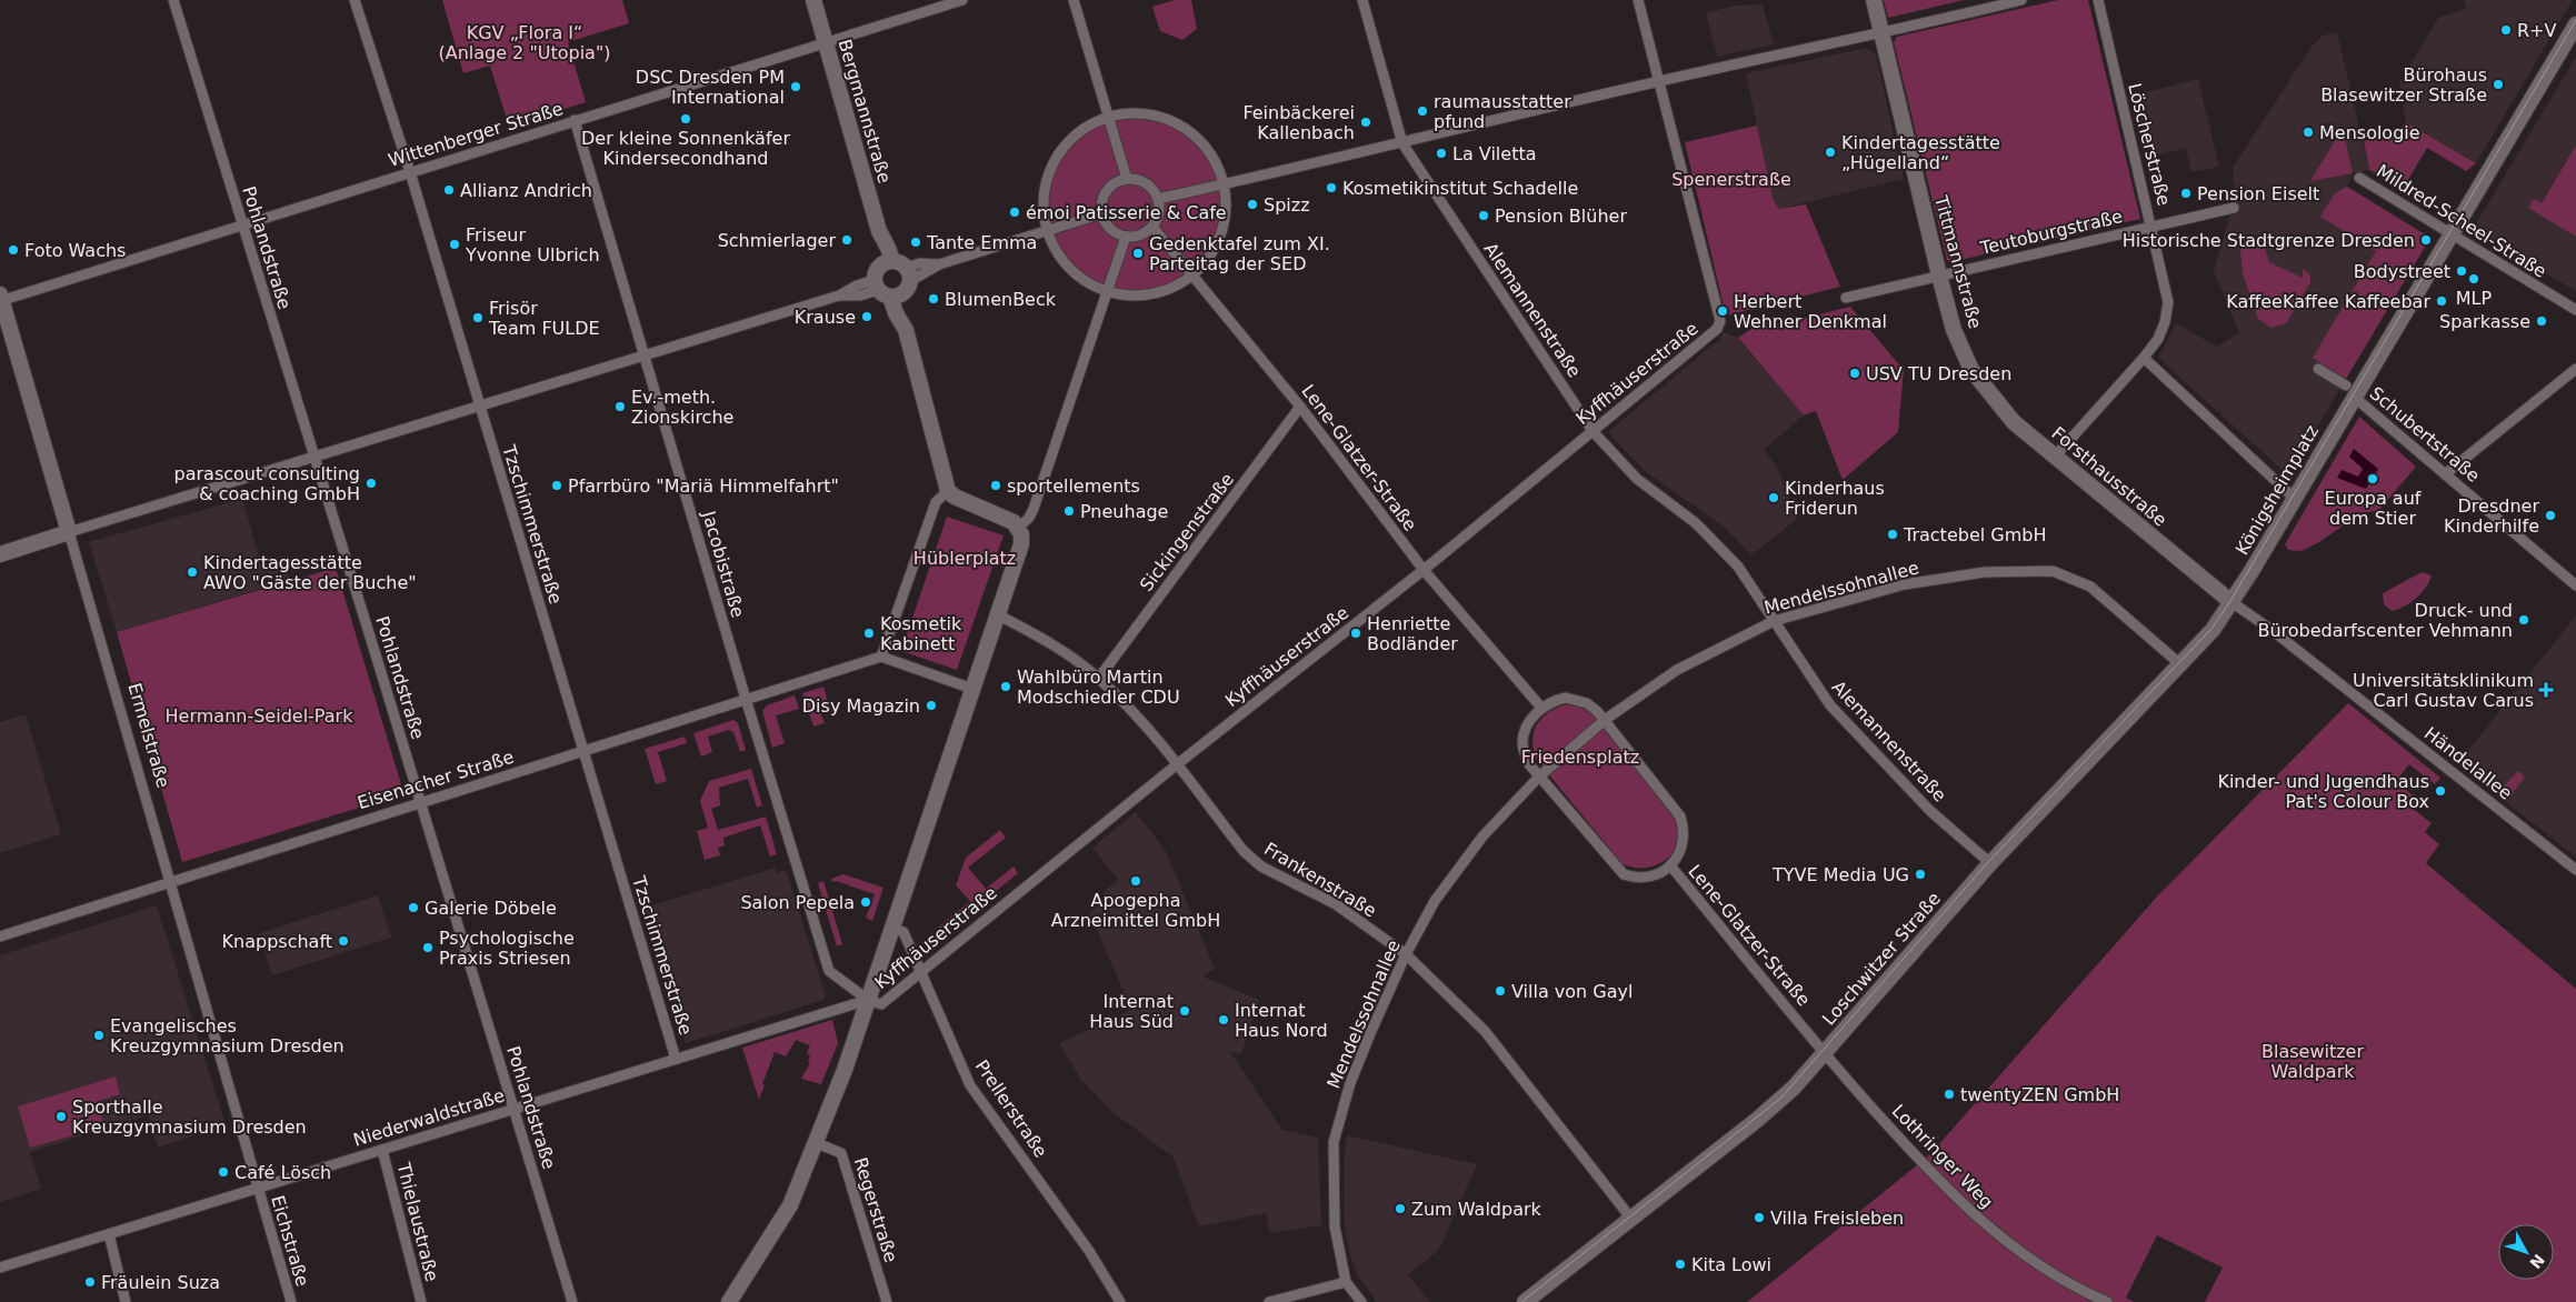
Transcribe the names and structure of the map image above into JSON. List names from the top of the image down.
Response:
{
  "streets": {
    "street": [
      "Bergmannstraße",
      "Wittenberger Straße",
      "Löscherstraße",
      "Mildred-Scheel-Straße",
      "Teutoburgstraße",
      "Pohlandstraße",
      "Tittmannstraße",
      "Alemannenstraße",
      "Kyffhäuserstraße",
      "Schubertstraße",
      "Lene-Glatzer-Straße",
      "Forsthausstraße",
      "Königsheimplatz",
      "Tzschimmerstraße",
      "Sickingenstraße",
      "Jacobistraße",
      "Mendelssohnallee",
      "Ermelstraße",
      "Händelallee",
      "Eisenacher Straße",
      "Frankenstraße",
      "Loschwitzer Straße",
      "Prellerstraße",
      "Niederwaldstraße",
      "Lothringer Weg",
      "Regerstraße",
      "Thielaustraße",
      "Eichstraße"
    ]
  },
  "crossings": [
    ["Bergmannstraße", "Wittenberger Straße"],
    ["Wittenberger Straße", "Pohlandstraße"],
    ["Wittenberger Straße", "Tzschimmerstraße"],
    ["Wittenberger Straße", "Jacobistraße"],
    ["Wittenberger Straße", "Ermelstraße"],
    ["Löscherstraße", "Teutoburgstraße"],
    ["Löscherstraße", "Forsthausstraße"],
    ["Mildred-Scheel-Straße", "Königsheimplatz"],
    ["Teutoburgstraße", "Tittmannstraße"],
    ["Pohlandstraße", "Eisenacher Straße"],
    ["Pohlandstraße", "Niederwaldstraße"],
    ["Tittmannstraße", "Forsthausstraße"],
    ["Alemannenstraße", "Kyffhäuserstraße"],
    ["Alemannenstraße", "Mendelssohnallee"],
    ["Alemannenstraße", "Loschwitzer Straße"],
    ["Kyffhäuserstraße", "Lene-Glatzer-Straße"],
    ["Kyffhäuserstraße", "Jacobistraße"],
    ["Kyffhäuserstraße", "Frankenstraße"],
    ["Kyffhäuserstraße", "Prellerstraße"],
    ["Kyffhäuserstraße", "Niederwaldstraße"],
    ["Schubertstraße", "Königsheimplatz"],
    ["Lene-Glatzer-Straße", "Sickingenstraße"],
    ["Lene-Glatzer-Straße", "Loschwitzer Straße"],
    ["Lene-Glatzer-Straße", "Lothringer Weg"],
    ["Forsthausstraße", "Königsheimplatz"],
    ["Forsthausstraße", "Händelallee"],
    ["Forsthausstraße", "Loschwitzer Straße"],
    ["Königsheimplatz", "Händelallee"],
    ["Königsheimplatz", "Loschwitzer Straße"],
    ["Tzschimmerstraße", "Eisenacher Straße"],
    ["Tzschimmerstraße", "Niederwaldstraße"],
    ["Sickingenstraße", "Frankenstraße"],
    ["Jacobistraße", "Eisenacher Straße"],
    ["Jacobistraße", "Niederwaldstraße"],
    ["Mendelssohnallee", "Frankenstraße"],
    ["Mendelssohnallee", "Loschwitzer Straße"],
    ["Ermelstraße", "Eisenacher Straße"],
    ["Ermelstraße", "Niederwaldstraße"],
    ["Ermelstraße", "Eichstraße"],
    ["Händelallee", "Loschwitzer Straße"],
    ["Frankenstraße", "Loschwitzer Straße"],
    ["Loschwitzer Straße", "Lothringer Weg"],
    ["Niederwaldstraße", "Thielaustraße"],
    ["Niederwaldstraße", "Eichstraße"]
  ],
  "parks": [
    "KGV „Flora I“ (Anlage 2 \"Utopia\")",
    "Spenerstraße",
    "Hüblerplatz",
    "Hermann-Seidel-Park",
    "Friedensplatz",
    "Blasewitzer Waldpark"
  ],
  "places": {
    "other": [
      "R+V",
      "Bürohaus Blasewitzer Straße",
      "DSC Dresden PM International",
      "raumausstatter pfund",
      "Der kleine Sonnenkäfer Kindersecondhand",
      "Feinbäckerei Kallenbach",
      "Mensologie",
      "Kindertagesstätte „Hügelland“",
      "La Viletta",
      "Kosmetikinstitut Schadelle",
      "Allianz Andrich",
      "Pension Eiselt",
      "Spizz",
      "émoi Patisserie & Cafe",
      "Pension Blüher",
      "Schmierlager",
      "Historische Stadtgrenze Dresden",
      "Tante Emma",
      "Friseur Yvonne Ulbrich",
      "Foto Wachs",
      "Gedenktafel zum XI. Parteitag der SED",
      "Bodystreet",
      "MLP",
      "BlumenBeck",
      "KaffeeKaffee Kaffeebar",
      "Herbert Wehner Denkmal",
      "Krause",
      "Frisör Team FULDE",
      "Sparkasse",
      "USV TU Dresden",
      "Ev.-meth. Zionskirche",
      "Europa auf dem Stier",
      "parascout consulting & coaching GmbH",
      "Pfarrbüro \"Mariä Himmelfahrt\"",
      "sportellements",
      "Kinderhaus Friderun",
      "Pneuhage",
      "Dresdner Kinderhilfe",
      "Tractebel GmbH",
      "Kindertagesstätte AWO \"Gäste der Buche\"",
      "Druck- und Bürobedarfscenter Vehmann",
      "Kosmetik Kabinett",
      "Henriette Bodländer",
      "Wahlbüro Martin Modschiedler CDU",
      "Disy Magazin",
      "Kinder- und Jugendhaus Pat's Colour Box",
      "TYVE Media UG",
      "Apogepha Arzneimittel GmbH",
      "Salon Pepela",
      "Galerie Döbele",
      "Knappschaft",
      "Psychologische Praxis Striesen",
      "Villa von Gayl",
      "Internat Haus Süd",
      "Internat Haus Nord",
      "Evangelisches Kreuzgymnasium Dresden",
      "twentyZEN GmbH",
      "Sporthalle Kreuzgymnasium Dresden",
      "Café Lösch",
      "Zum Waldpark",
      "Villa Freisleben",
      "Kita Lowi",
      "Fräulein Suza"
    ],
    "health": ["Universitätsklinikum Carl Gustav Carus"]
  },
  "north": "bottom right"
}
